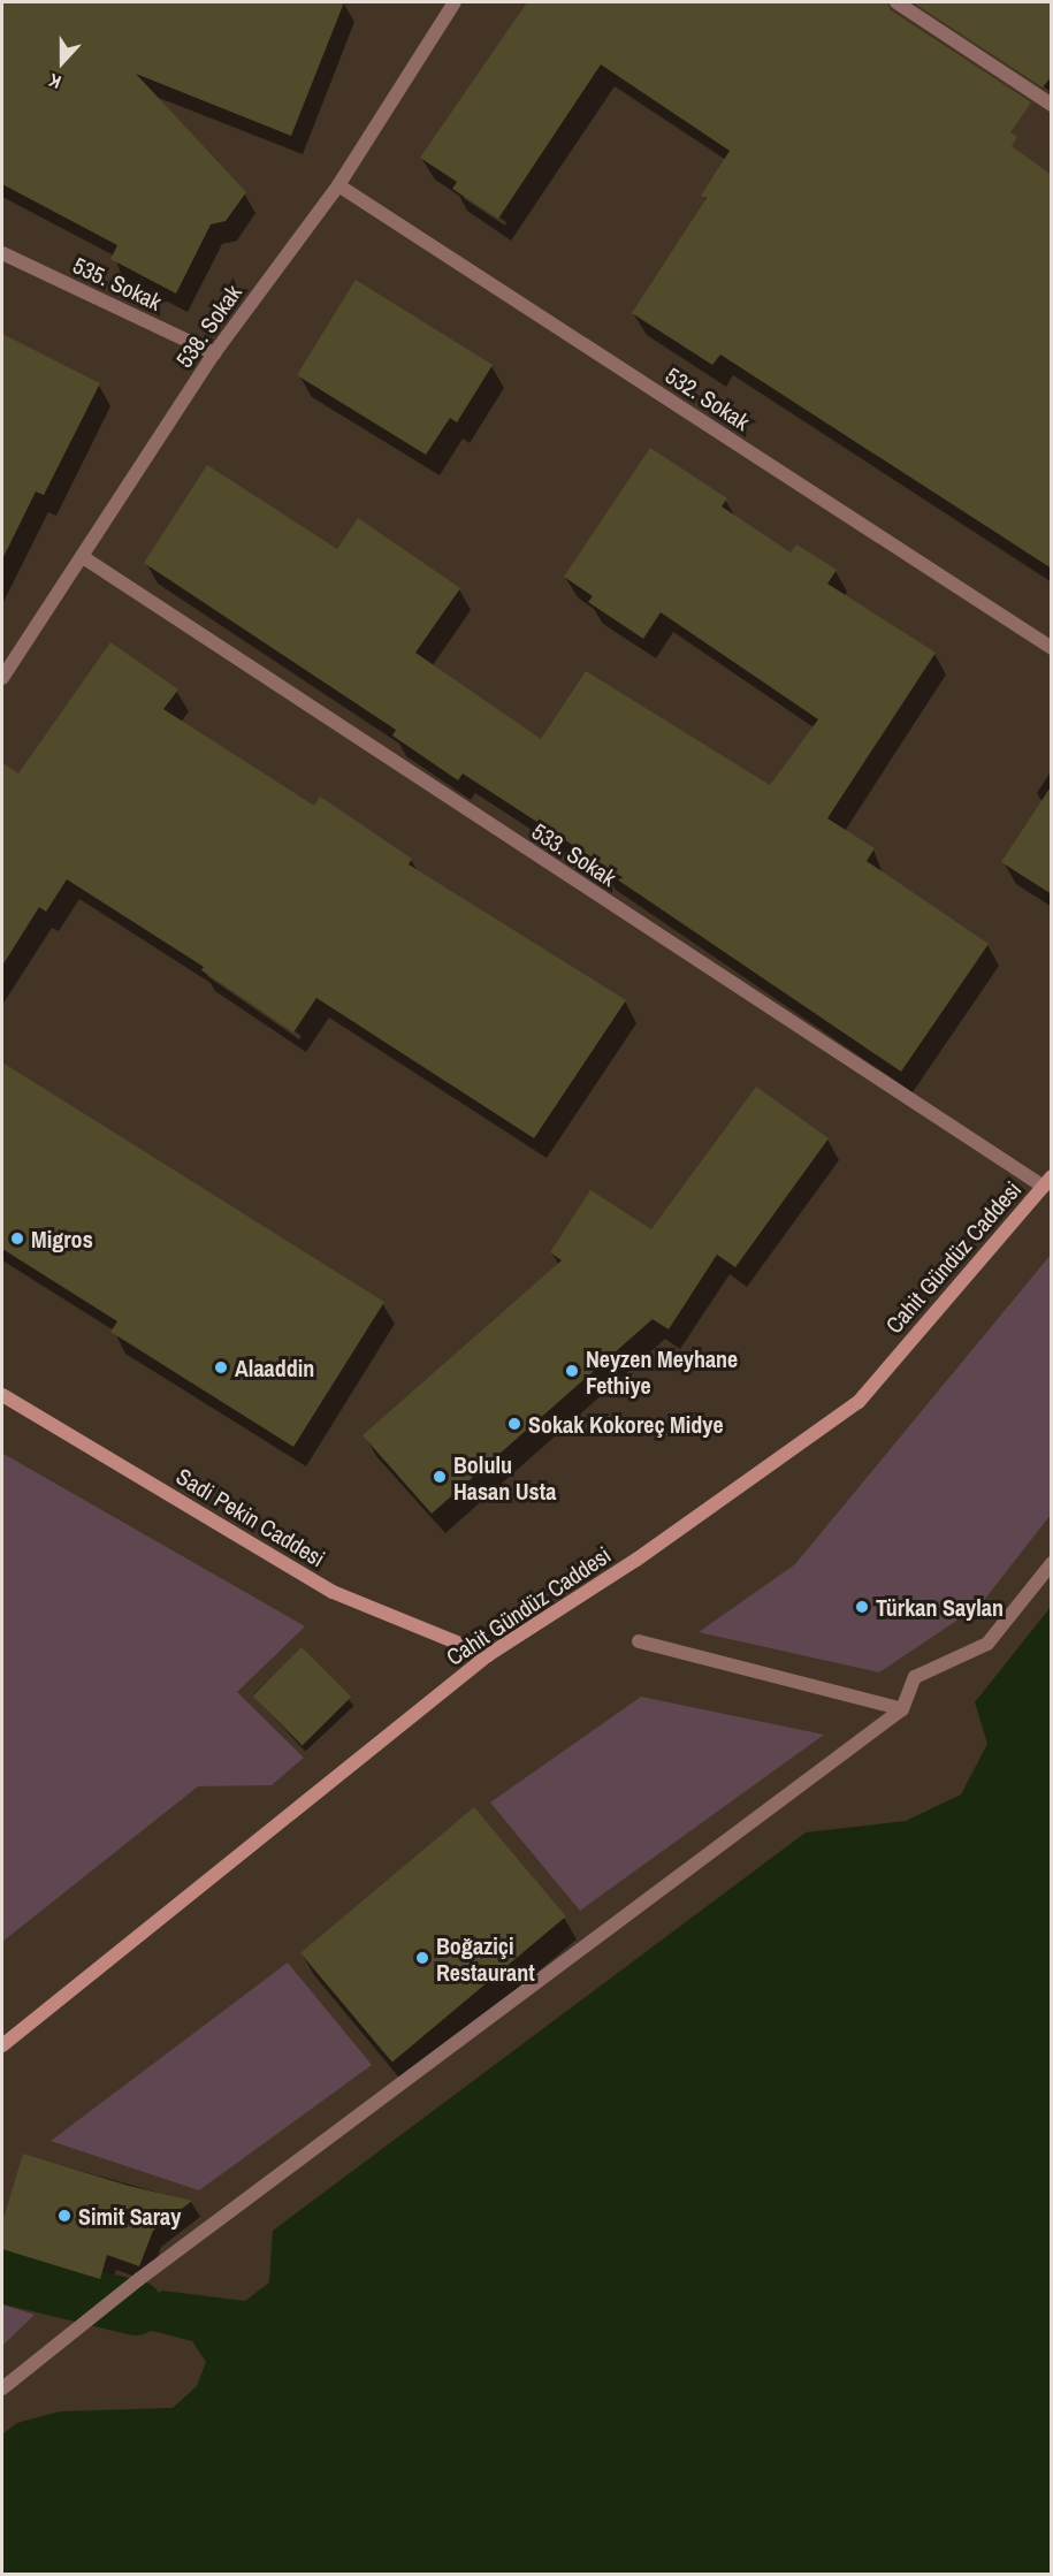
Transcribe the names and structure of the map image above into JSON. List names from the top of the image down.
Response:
{
  "streets": {
    "main road": ["Cahit Gündüz Caddesi", "Sadi Pekin Caddesi"],
    "street": [
      "535. Sokak",
      "538. Sokak",
      "532. Sokak",
      "533. Sokak"
    ]
  },
  "crossings": [
    ["535. Sokak", "538. Sokak"],
    ["538. Sokak", "532. Sokak"],
    ["538. Sokak", "533. Sokak"],
    ["533. Sokak", "Cahit Gündüz Caddesi"],
    ["Cahit Gündüz Caddesi", "Sadi Pekin Caddesi"]
  ],
  "places": [
    "Migros",
    "Alaaddin",
    "Neyzen Meyhane Fethiye",
    "Sokak Kokoreç Midye",
    "Bolulu Hasan Usta",
    "Türkan Saylan",
    "Boğaziçi Restaurant",
    "Simit Saray"
  ],
  "north": "bottom"
}
